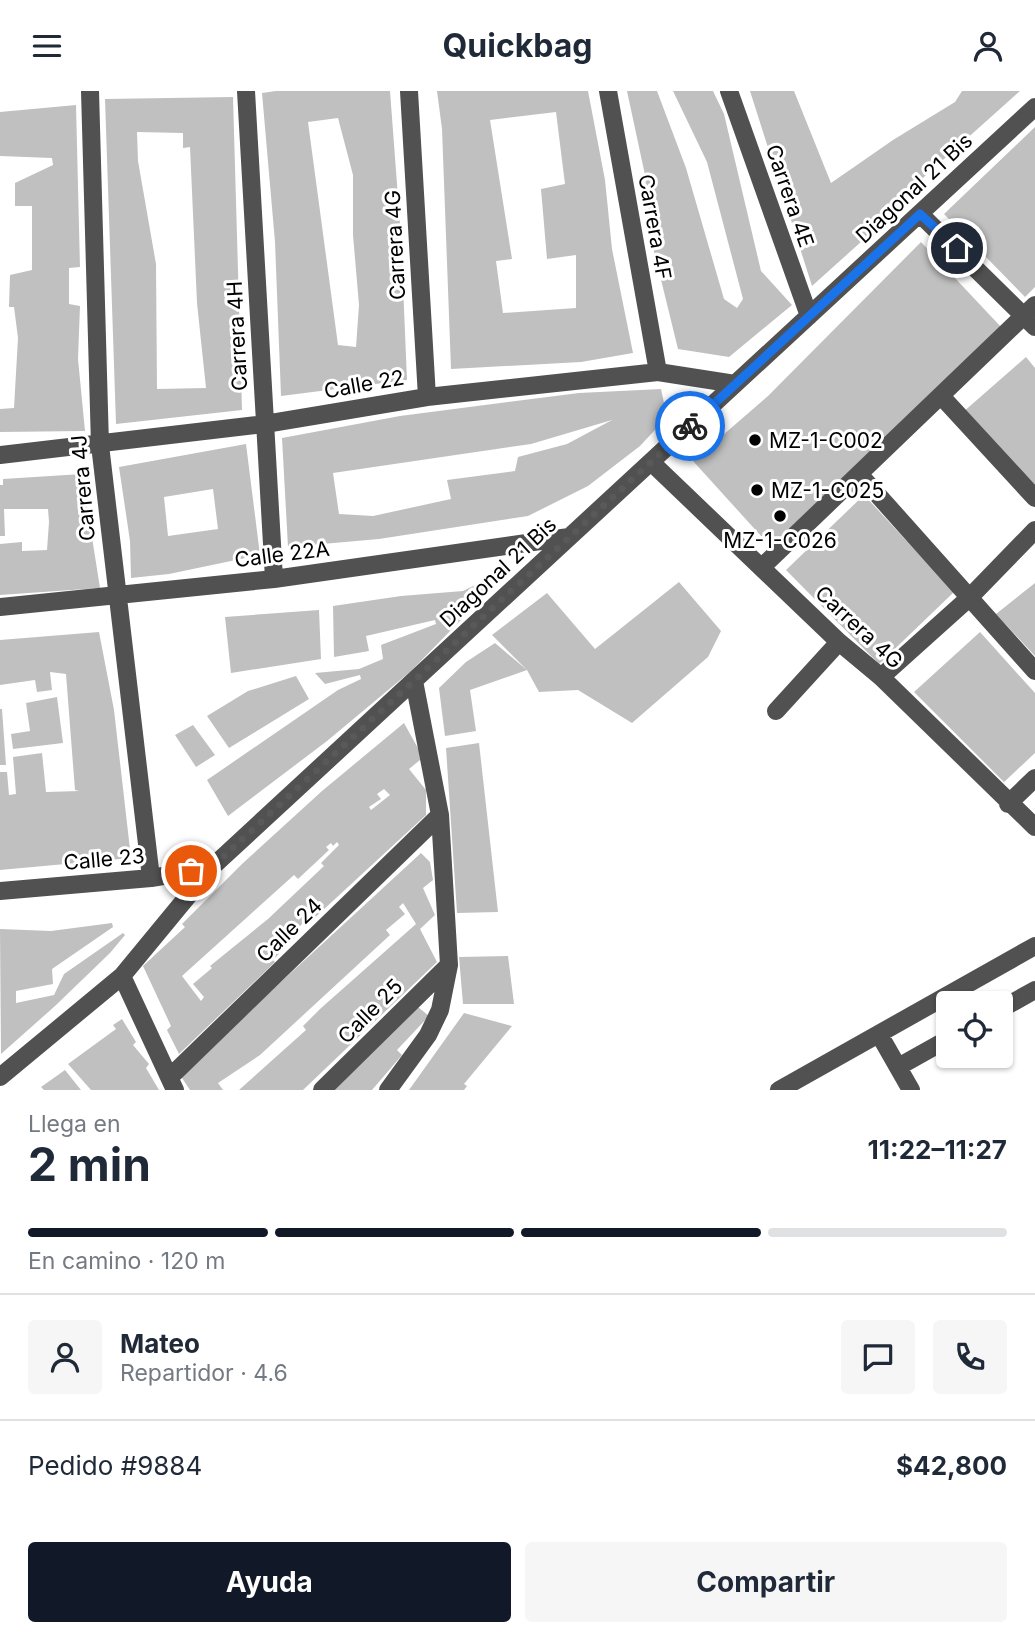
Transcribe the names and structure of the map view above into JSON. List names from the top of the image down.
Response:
{
  "streets": {
    "street": [
      "Diagonal 21 Bis",
      "Carrera 4E",
      "Carrera 4F",
      "Carrera 4G",
      "Carrera 4H",
      "Calle 22",
      "Carrera 4J",
      "Calle 22A",
      "Calle 23",
      "Calle 24",
      "Calle 25"
    ]
  },
  "crossings": [
    ["Diagonal 21 Bis", "Carrera 4E"],
    ["Diagonal 21 Bis", "Carrera 4G"],
    ["Diagonal 21 Bis", "Calle 22"],
    ["Diagonal 21 Bis", "Calle 22A"],
    ["Diagonal 21 Bis", "Calle 23"],
    ["Carrera 4F", "Calle 22"],
    ["Carrera 4G", "Calle 22"],
    ["Carrera 4H", "Calle 22"],
    ["Carrera 4H", "Calle 22A"],
    ["Calle 22", "Carrera 4J"],
    ["Carrera 4J", "Calle 22A"],
    ["Carrera 4J", "Calle 23"]
  ],
  "places": ["MZ-1-C002", "MZ-1-C025", "MZ-1-C026"],
  "page": {
    "header": "Quickbag",
    "heading": ["2 min", "Llega en", "11:22–11:27"],
    "panel": [
      "Mateo",
      "Repartidor · 4.6",
      "Pedido #9884",
      "$42,800"
    ],
    "bar": "En camino · 120 m",
    "buttons": ["Ayuda", "Compartir"]
  }
}
